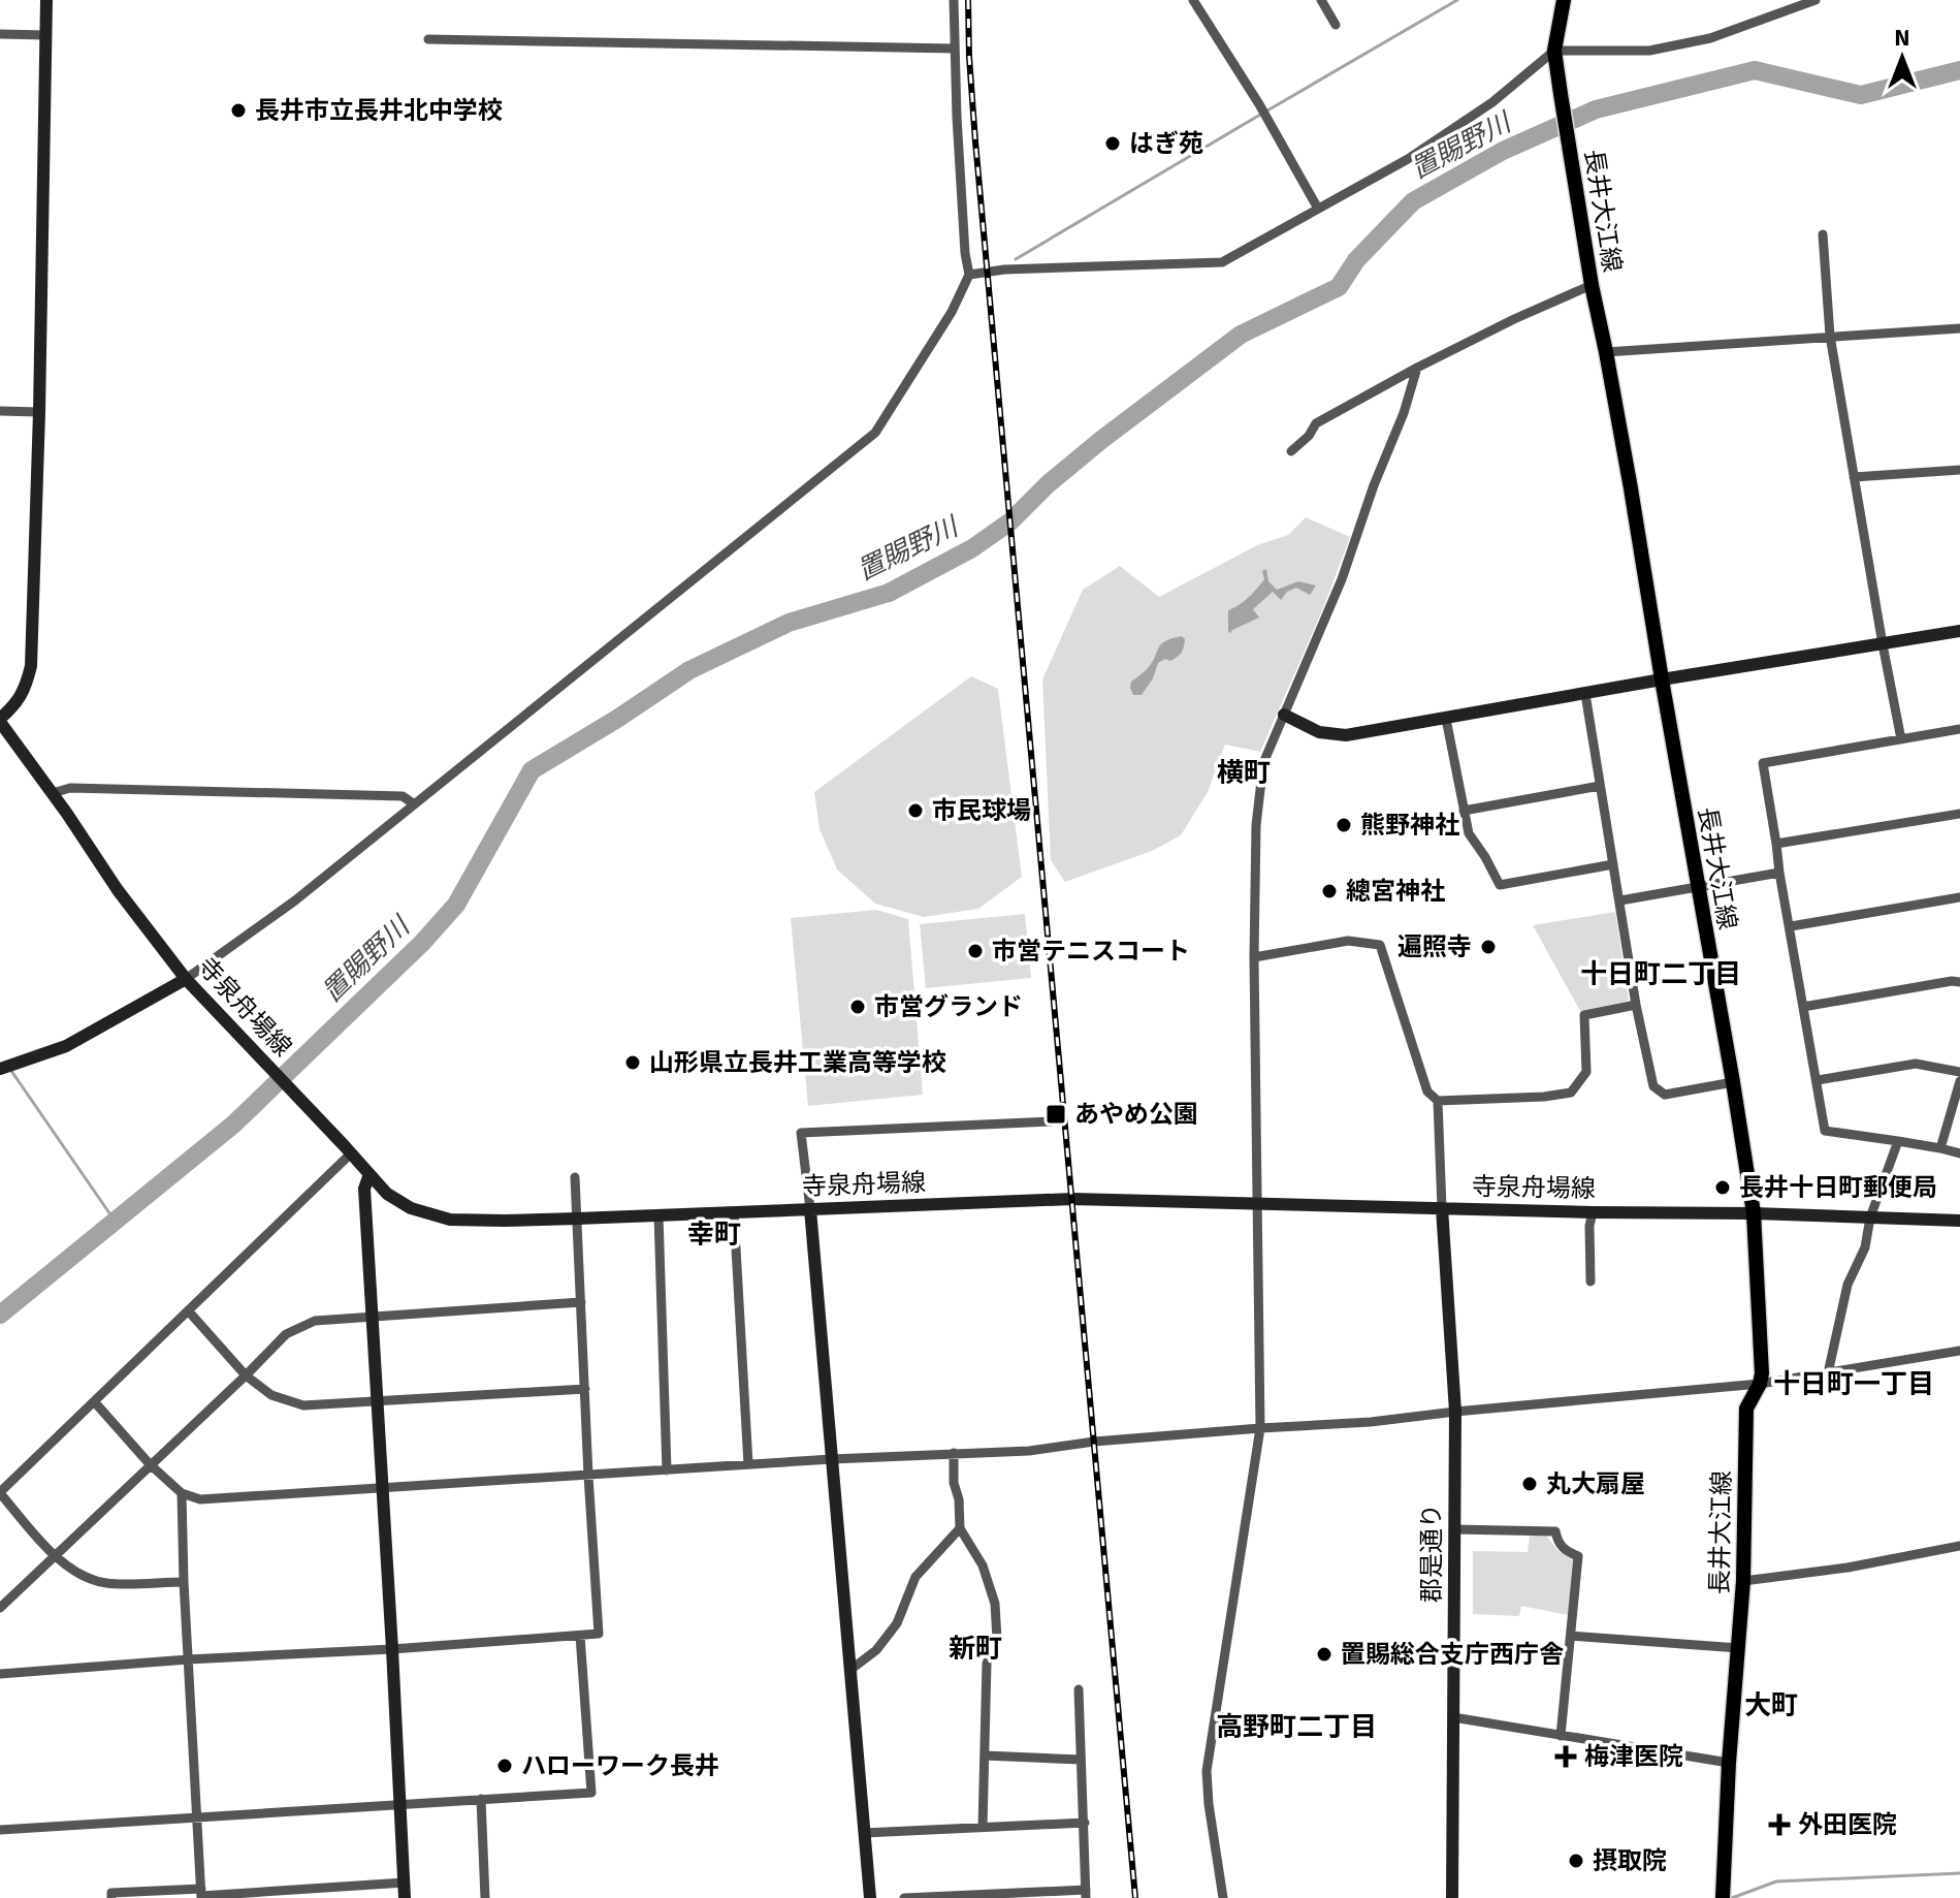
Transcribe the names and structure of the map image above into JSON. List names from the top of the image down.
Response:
{
  "streets": {
    "main road": ["長井大江線"],
    "street": ["寺泉舟場線", "郡是通り"]
  },
  "crossings": [
    ["長井大江線", "寺泉舟場線"],
    ["寺泉舟場線", "郡是通り"]
  ],
  "districts": [
    "横町",
    "十日町二丁目",
    "幸町",
    "十日町一丁目",
    "新町",
    "大町",
    "高野町二丁目"
  ],
  "water": ["置賜野川"],
  "places": {
    "other": [
      "長井市立長井北中学校",
      "はぎ苑",
      "市民球場",
      "熊野神社",
      "總宮神社",
      "遍照寺",
      "市営テニスコート",
      "市営グランド",
      "山形県立長井工業高等学校",
      "長井十日町郵便局",
      "丸大扇屋",
      "置賜総合支庁西庁舎",
      "ハローワーク長井",
      "摂取院"
    ],
    "transit": ["あやめ公園"],
    "health": ["梅津医院", "外田医院"]
  },
  "north": "top"
}
